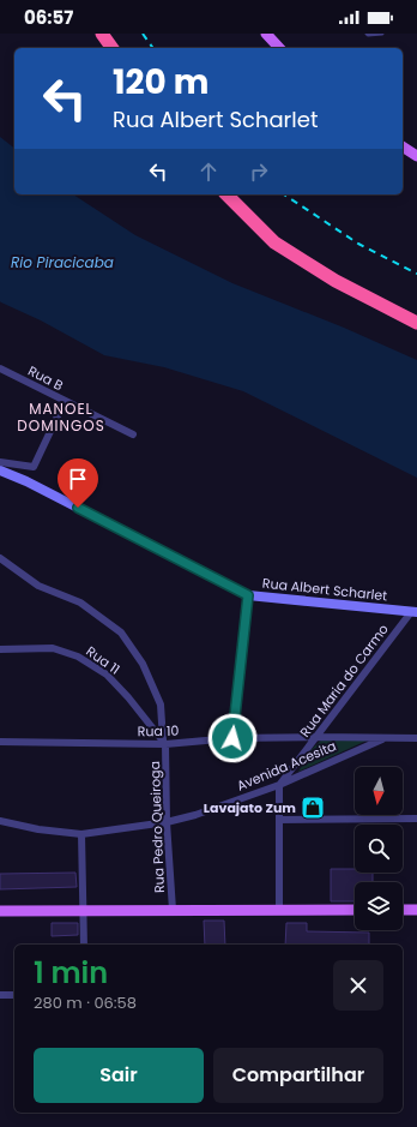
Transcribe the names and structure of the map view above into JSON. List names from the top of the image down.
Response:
{
  "streets": {
    "main road": ["Rua Albert Scharlet"],
    "street": [
      "Rua B",
      "Rua 11",
      "Rua Maria do Carmo",
      "Rua 10",
      "Avenida Acesita",
      "Rua Pedro Queiroga"
    ]
  },
  "crossings": [
    ["Rua Albert Scharlet", "Rua Maria do Carmo"],
    ["Rua 11", "Rua 10"],
    ["Rua 11", "Rua Pedro Queiroga"],
    ["Rua Maria do Carmo", "Rua 10"],
    ["Rua Maria do Carmo", "Avenida Acesita"],
    ["Rua 10", "Avenida Acesita"],
    ["Rua 10", "Rua Pedro Queiroga"],
    ["Avenida Acesita", "Rua Pedro Queiroga"]
  ],
  "districts": ["MANOEL DOMINGOS"],
  "water": ["Rio Piracicaba"],
  "places": {
    "shop": ["Lavajato Zum"]
  },
  "north": "bottom",
  "page": {
    "status": "06:57",
    "turn": ["120 m", "Rua Albert Scharlet"],
    "heading": ["1 min", "280 m · 06:58"],
    "buttons": ["Sair", "Compartilhar"]
  }
}
